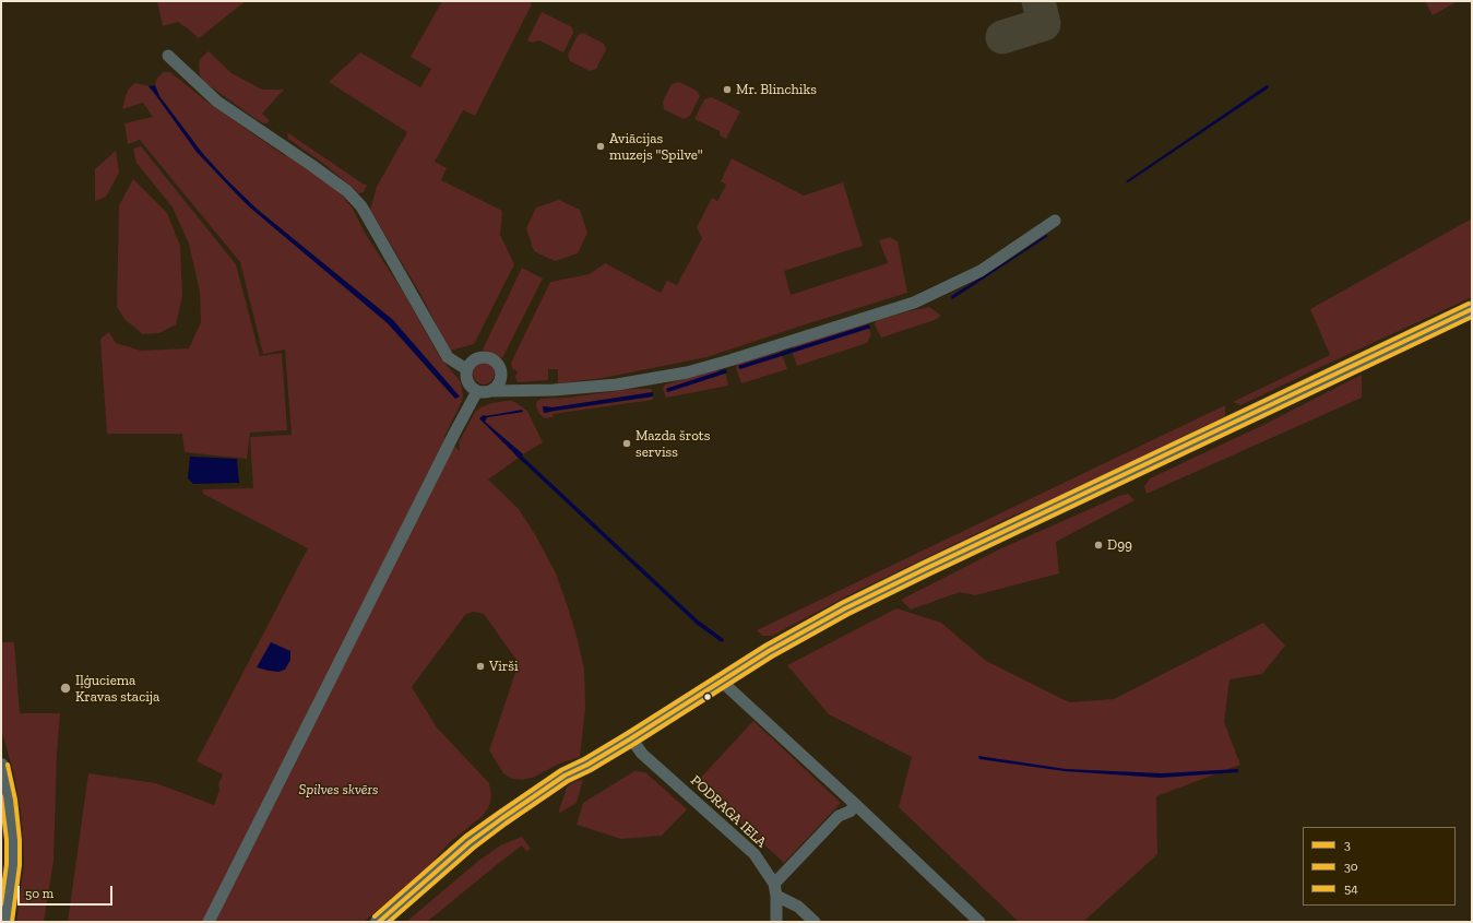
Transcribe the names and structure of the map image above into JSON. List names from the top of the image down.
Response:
{
  "streets": {
    "street": ["PODRAGA IELA"]
  },
  "parks": ["Spilves skvērs"],
  "places": [
    "Mr. Blinchiks",
    "Aviācijas muzejs \"Spilve\"",
    "Mazda šrots serviss",
    "D99",
    "Virši",
    "Iļģuciema Kravas stacija"
  ],
  "lines": ["transit line 54", "transit line 3", "transit line 30"],
  "legend": ["3", "30", "54"],
  "scale_bar": "50 m"
}
